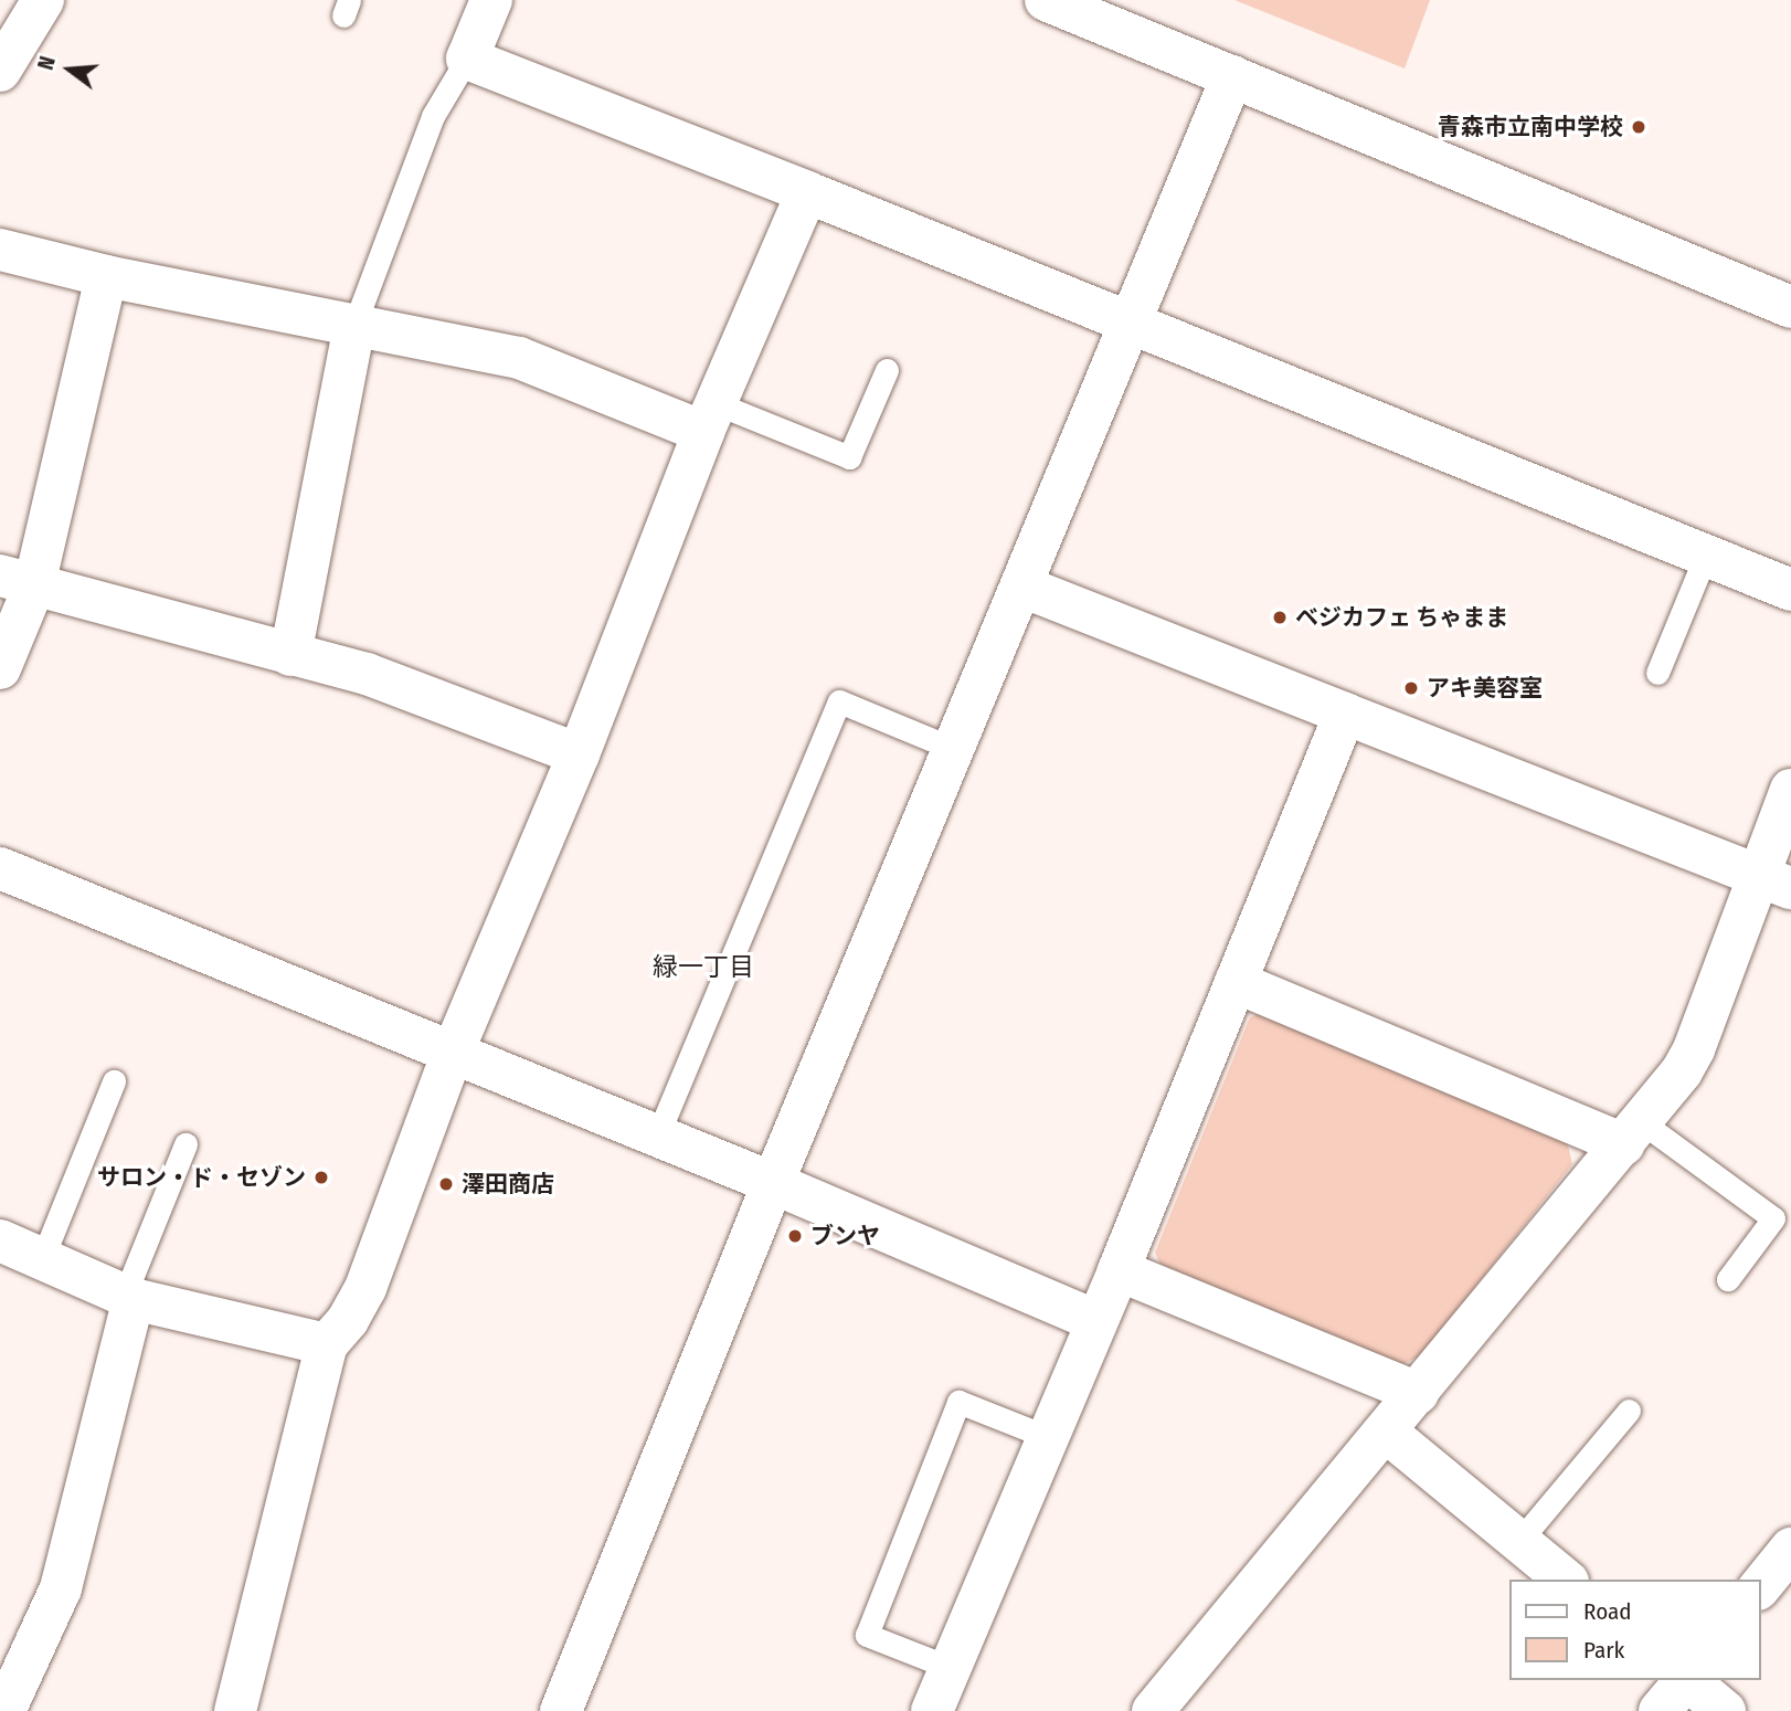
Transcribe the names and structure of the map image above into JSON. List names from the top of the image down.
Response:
{
  "districts": ["緑一丁目"],
  "places": [
    "青森市立南中学校",
    "ベジカフェ ちゃまま",
    "アキ美容室",
    "サロン・ド・セゾン",
    "澤田商店",
    "ブンヤ"
  ],
  "legend": ["Road", "Park"],
  "north": "left"
}
